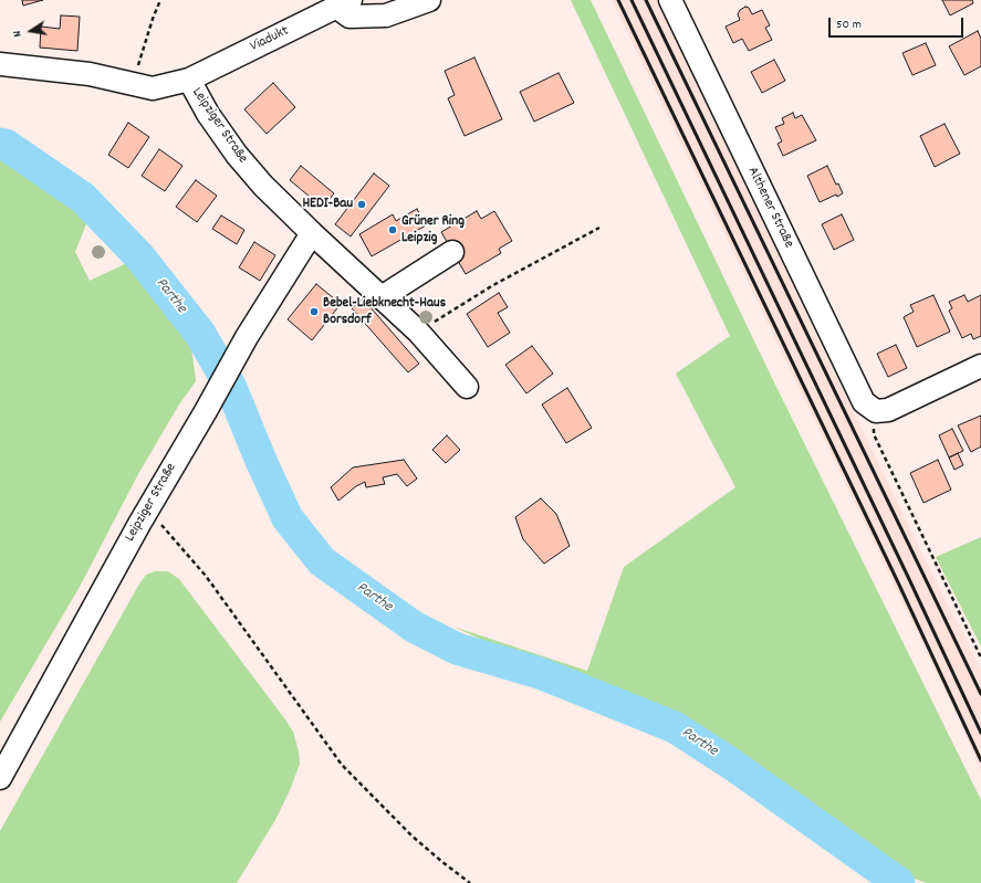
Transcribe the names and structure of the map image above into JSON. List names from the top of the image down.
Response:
{
  "streets": {
    "street": ["Viadukt", "Leipziger Straße", "Althener Straße"]
  },
  "crossings": [
    ["Viadukt", "Leipziger Straße"]
  ],
  "water": ["Parthe"],
  "places": ["HEDI-Bau", "Grüner Ring Leipzig", "Bebel-Liebknecht-Haus Borsdorf"],
  "scale_bar": "50 m",
  "north": "left"
}
